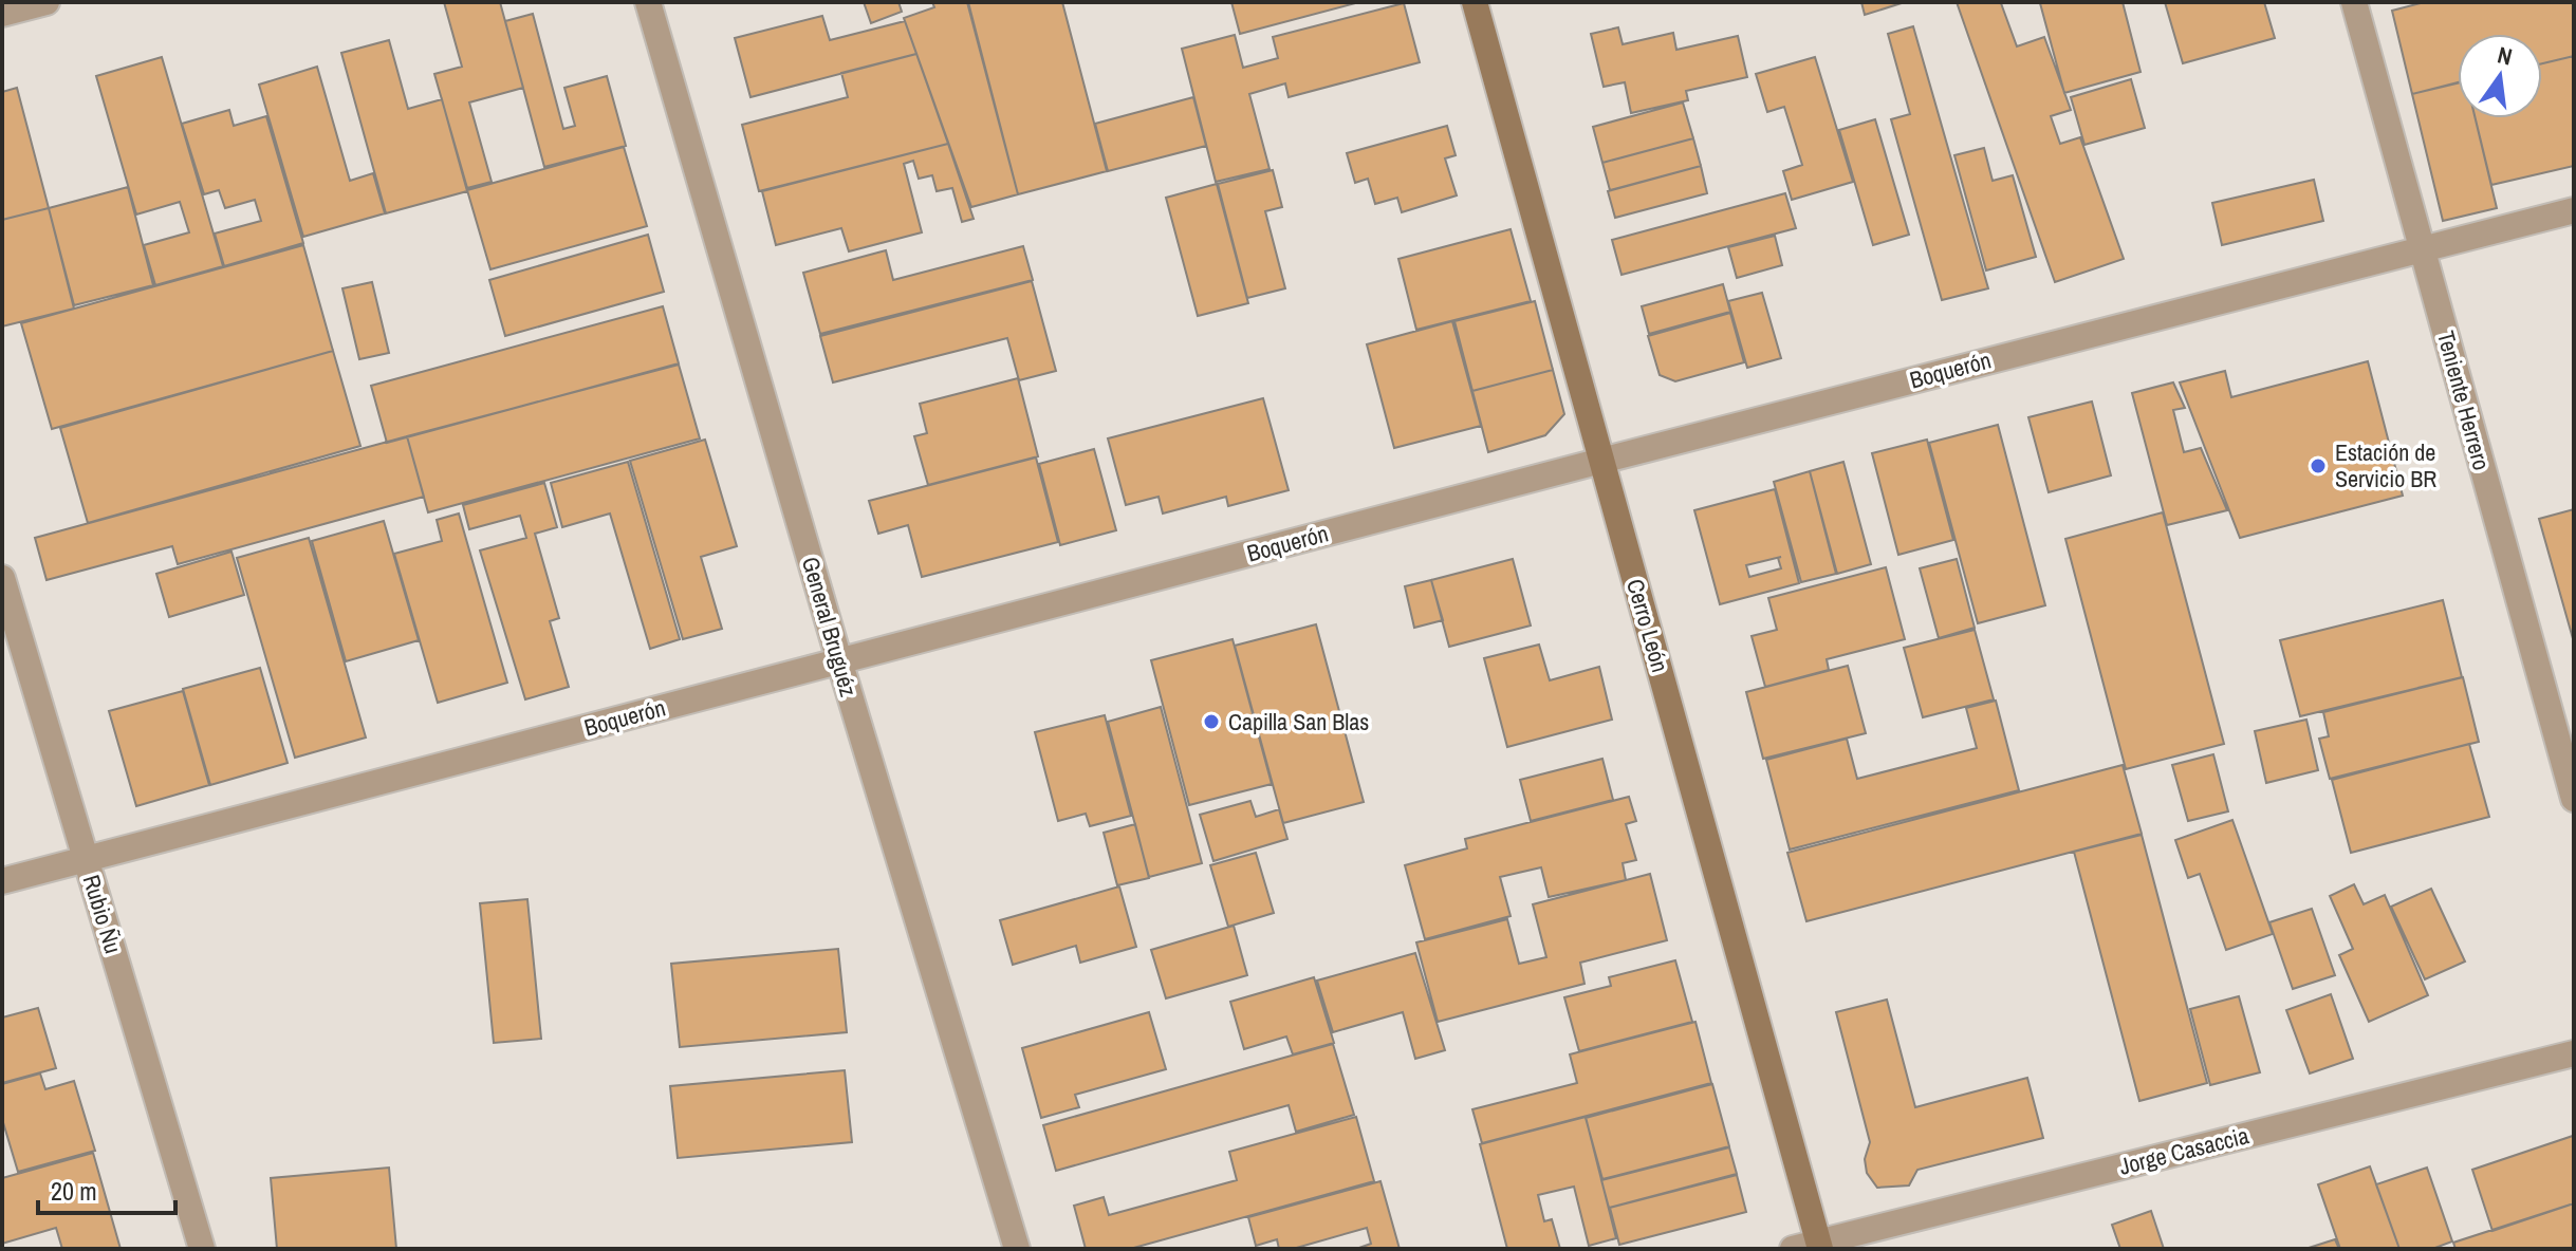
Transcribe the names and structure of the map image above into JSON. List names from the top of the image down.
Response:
{
  "streets": {
    "street": [
      "Boquerón",
      "Teniente Herrero",
      "Cerro León",
      "General Bruguéz",
      "Rubio Ñu",
      "Jorge Casaccia"
    ]
  },
  "crossings": [
    ["Boquerón", "Teniente Herrero"],
    ["Boquerón", "Cerro León"],
    ["Boquerón", "General Bruguéz"],
    ["Boquerón", "Rubio Ñu"],
    ["Cerro León", "Jorge Casaccia"]
  ],
  "places": ["Estación de Servicio BR", "Capilla San Blas"],
  "scale_bar": "20 m",
  "north": "top"
}
